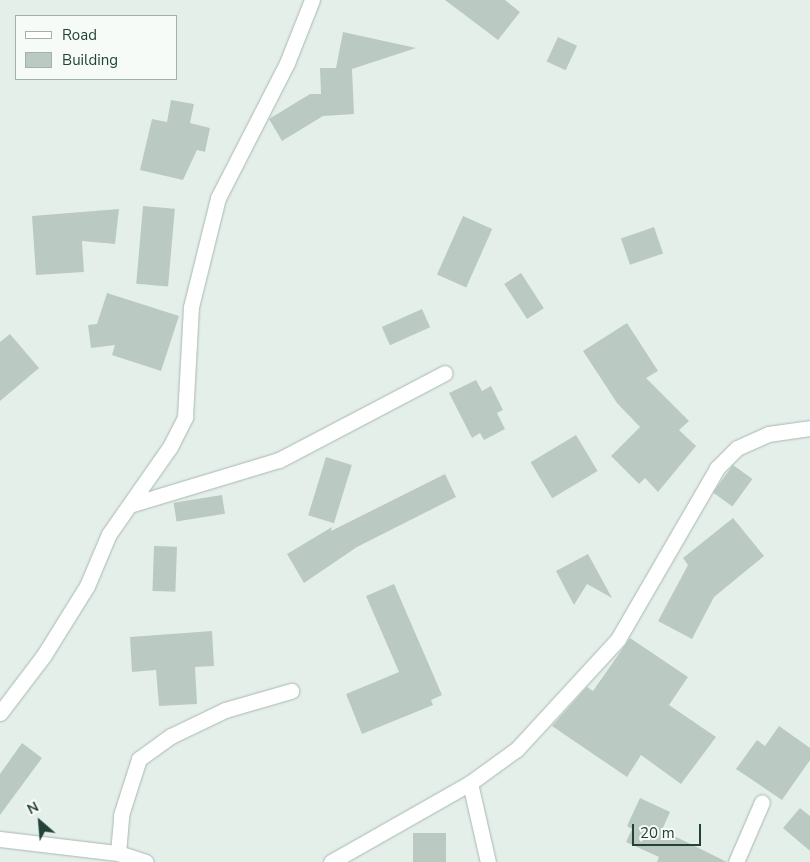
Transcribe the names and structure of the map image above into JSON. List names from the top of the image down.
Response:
{
  "legend": ["Road", "Building"],
  "scale_bar": "20 m",
  "north": "top left"
}
